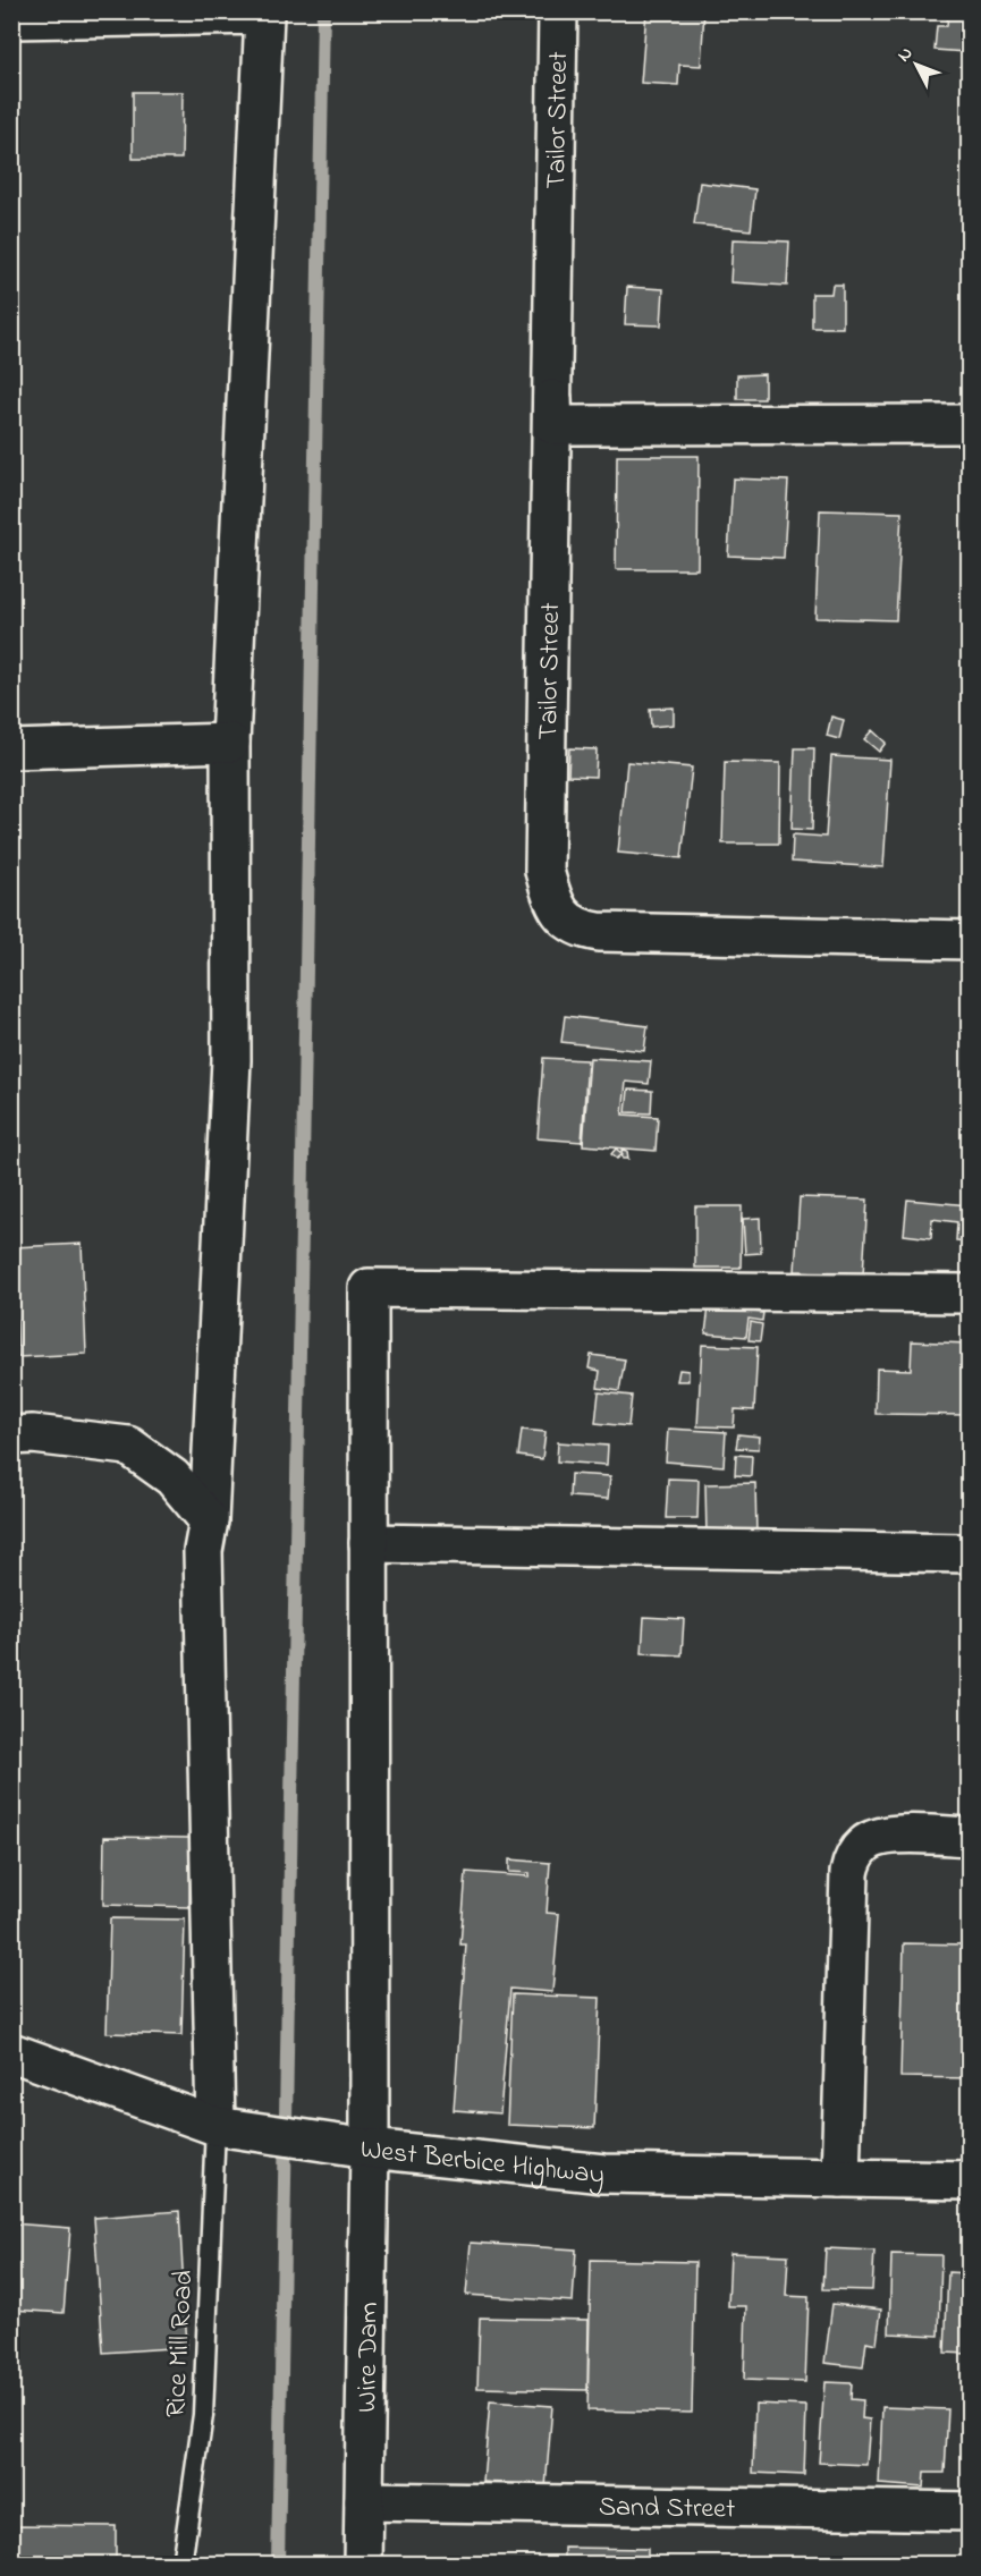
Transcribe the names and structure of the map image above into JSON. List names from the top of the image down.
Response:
{
  "streets": {
    "street": [
      "Tailor Street",
      "West Berbice Highway",
      "Wire Dam",
      "Sand Street"
    ],
    "lane": ["Rice Mill Road"]
  },
  "crossings": [
    ["West Berbice Highway", "Rice Mill Road"],
    ["West Berbice Highway", "Wire Dam"],
    ["Wire Dam", "Sand Street"]
  ],
  "north": "top left"
}
